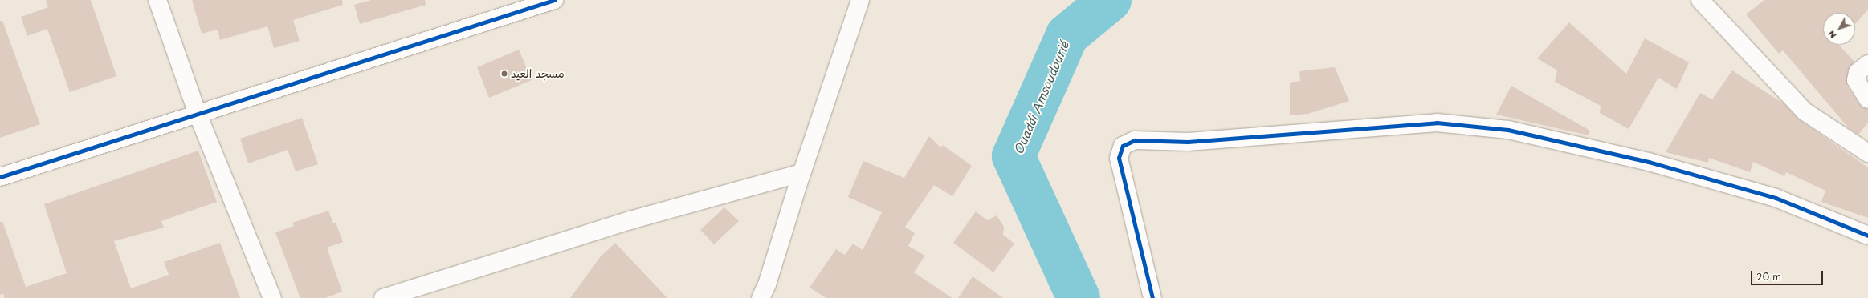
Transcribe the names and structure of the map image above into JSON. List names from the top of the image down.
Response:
{
  "water": ["Ouaddi Amsoudourié"],
  "places": ["مسجد العيد"],
  "scale_bar": "20 m",
  "north": "bottom left"
}
